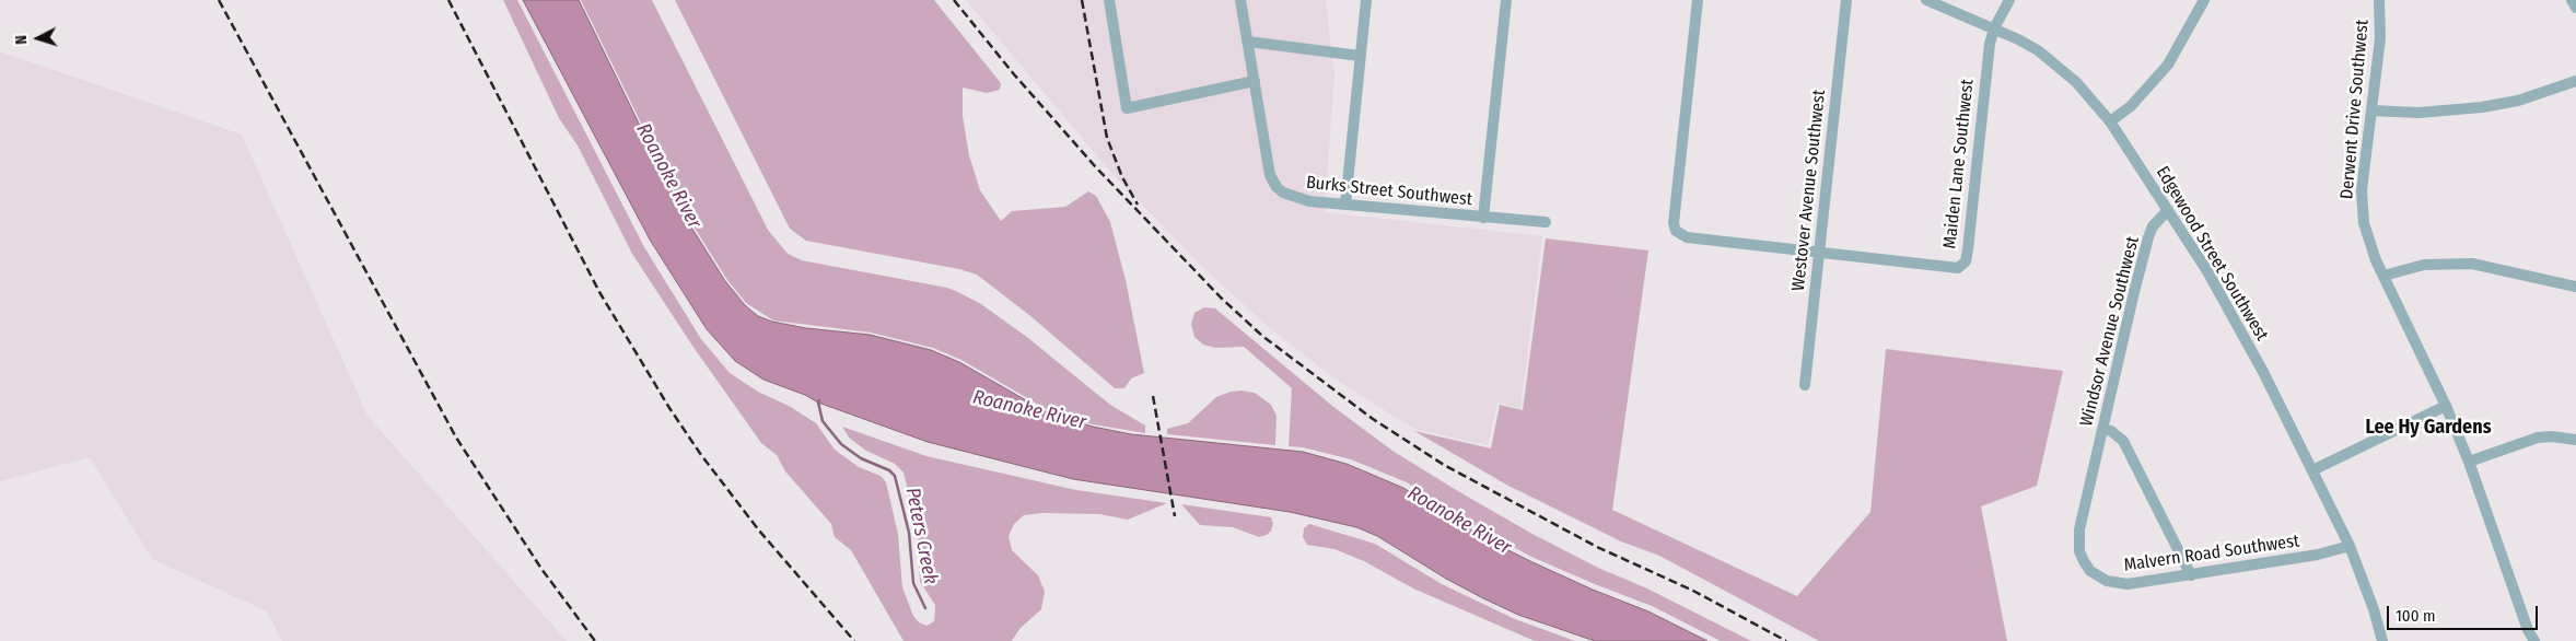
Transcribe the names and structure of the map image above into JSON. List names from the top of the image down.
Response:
{
  "streets": {
    "street": [
      "Derwent Drive Southwest",
      "Maiden Lane Southwest",
      "Westover Avenue Southwest",
      "Burks Street Southwest",
      "Edgewood Street Southwest",
      "Windsor Avenue Southwest",
      "Malvern Road Southwest"
    ]
  },
  "crossings": [
    ["Maiden Lane Southwest", "Westover Avenue Southwest"],
    ["Maiden Lane Southwest", "Edgewood Street Southwest"],
    ["Edgewood Street Southwest", "Windsor Avenue Southwest"],
    ["Edgewood Street Southwest", "Malvern Road Southwest"],
    ["Windsor Avenue Southwest", "Malvern Road Southwest"]
  ],
  "districts": ["Lee Hy Gardens"],
  "water": ["Roanoke River", "Peters Creek"],
  "scale_bar": "100 m",
  "north": "left"
}
